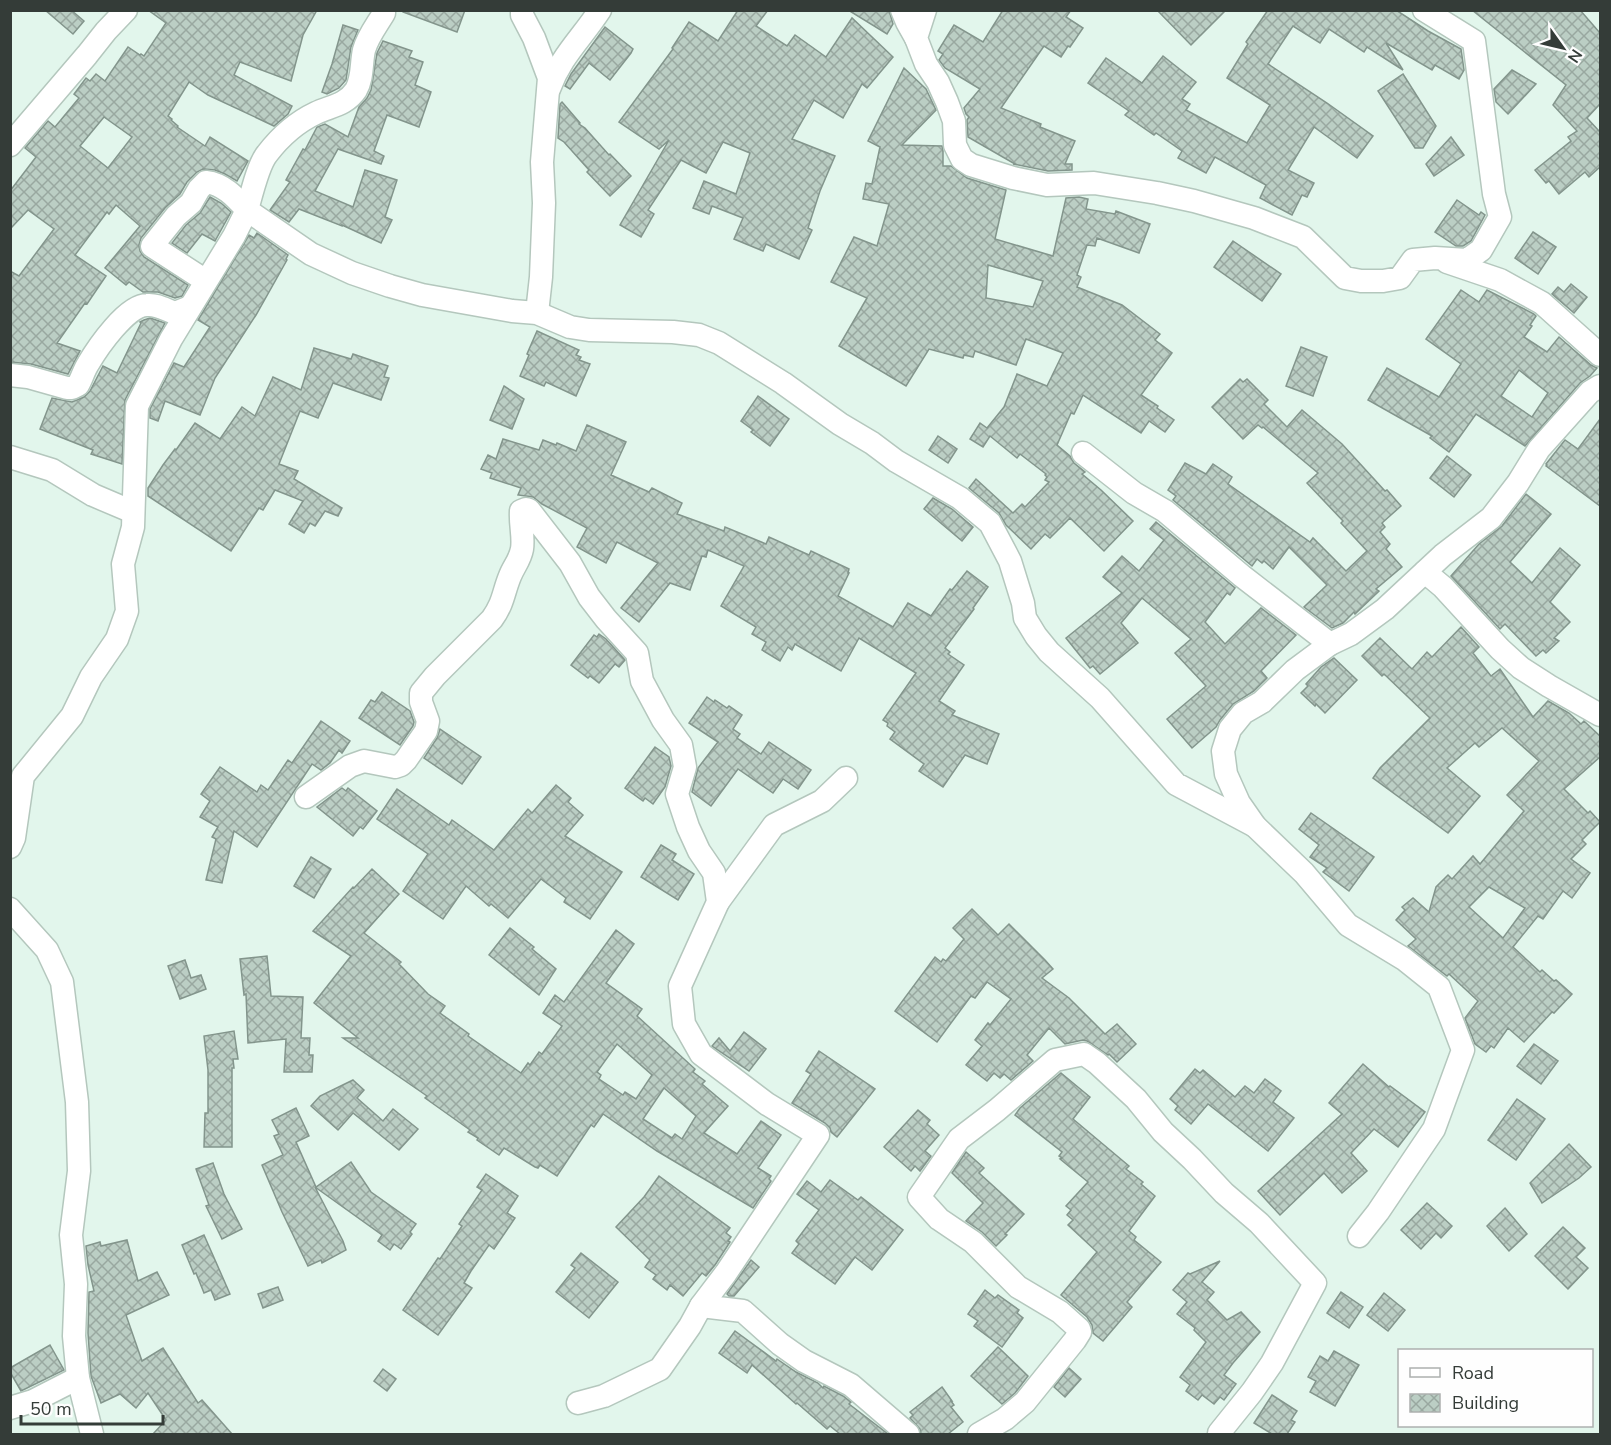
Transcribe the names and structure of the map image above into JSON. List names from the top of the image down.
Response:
{
  "legend": ["Road", "Building"],
  "scale_bar": "50 m",
  "north": "bottom right"
}
